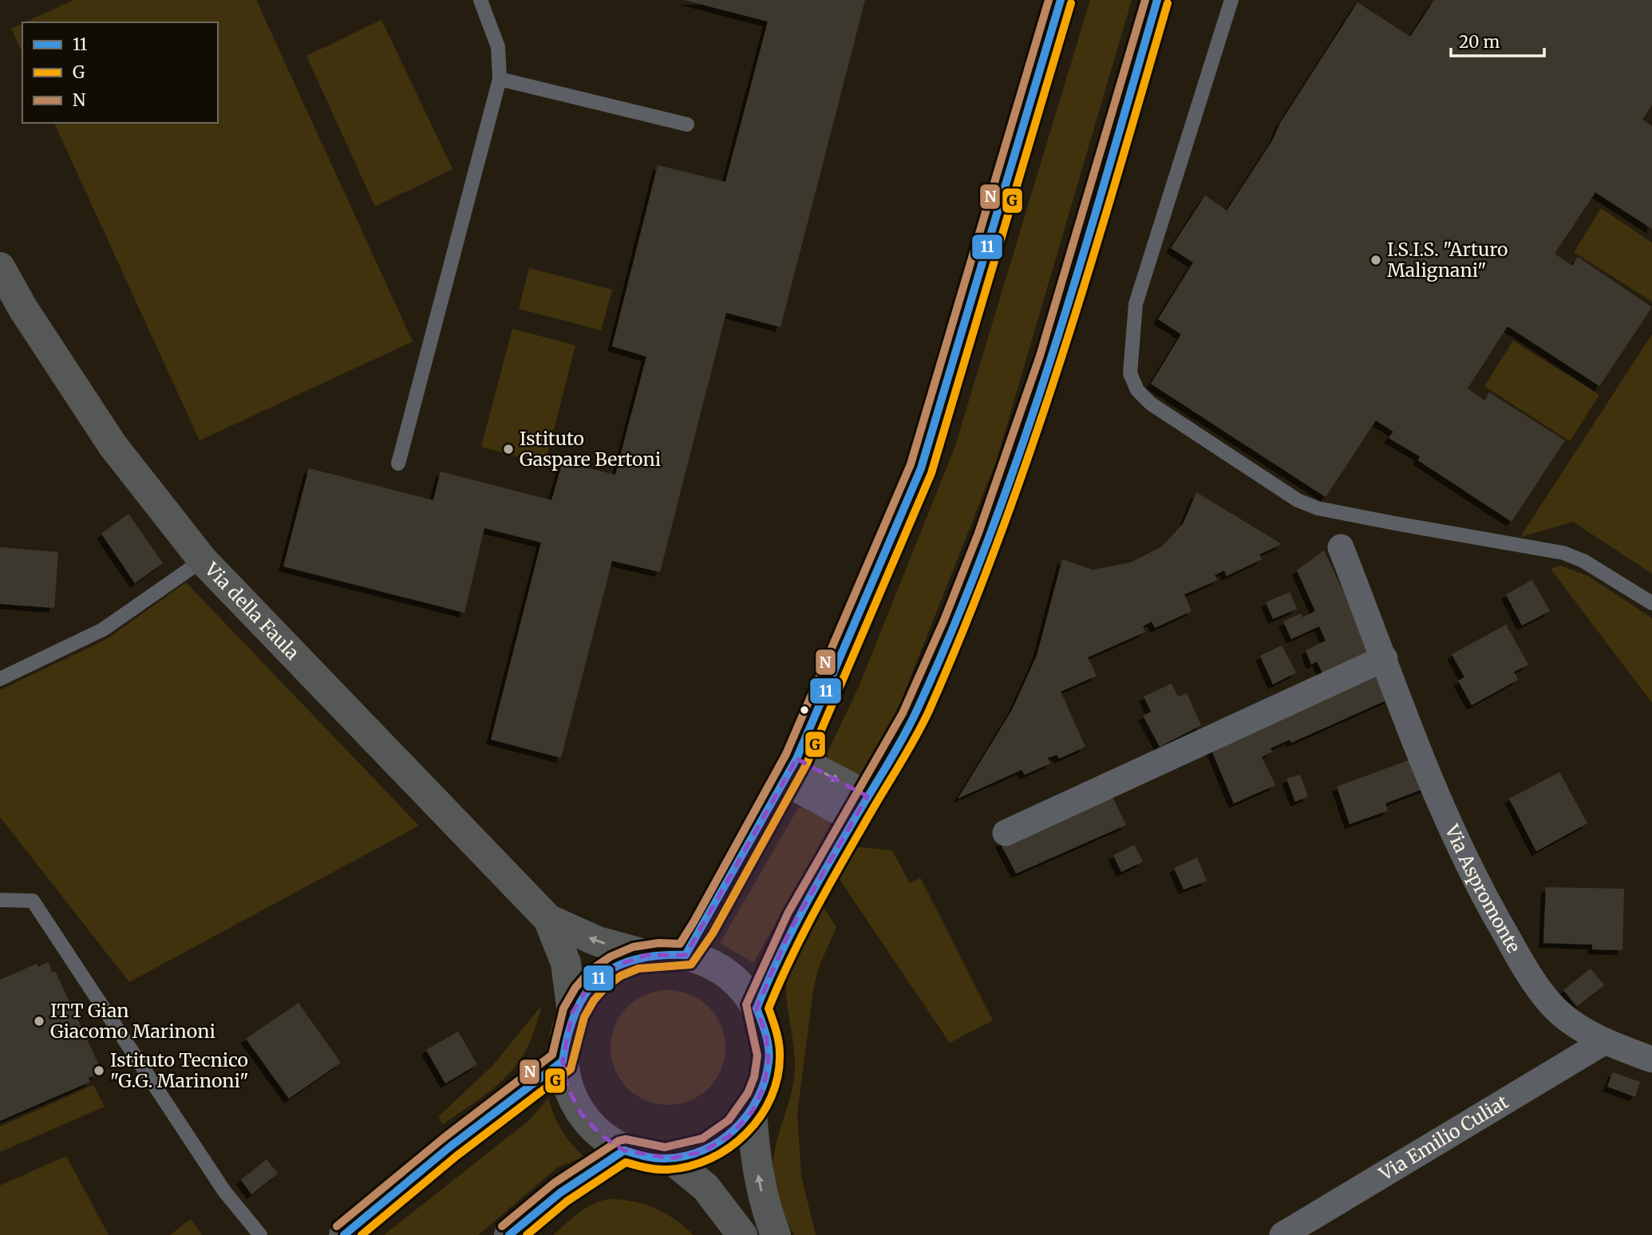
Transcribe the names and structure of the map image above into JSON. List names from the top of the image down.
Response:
{
  "streets": {
    "main road": ["Via della Faula"],
    "street": ["Via Aspromonte", "Via Emilio Culiat"]
  },
  "crossings": [
    ["Via Aspromonte", "Via Emilio Culiat"]
  ],
  "places": [
    "I.S.I.S. \"Arturo Malignani\"",
    "Istituto Gaspare Bertoni",
    "ITT Gian Giacomo Marinoni",
    "Istituto Tecnico \"G.G. Marinoni\""
  ],
  "lines": ["transit line 11", "transit line N", "transit line G"],
  "legend": ["11", "G", "N"],
  "scale_bar": "20 m"
}
